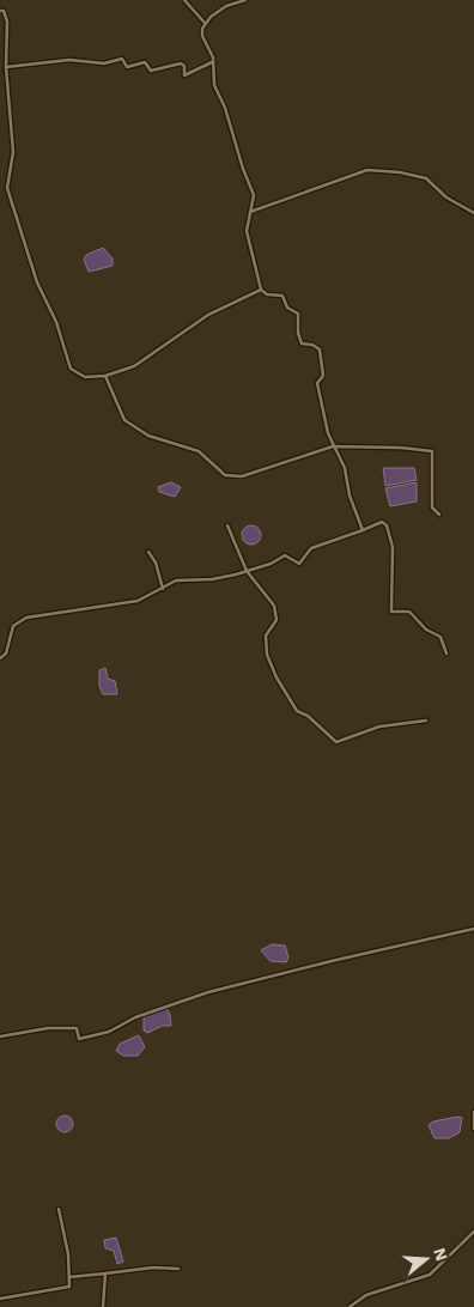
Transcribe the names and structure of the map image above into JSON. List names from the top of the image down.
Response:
{
  "north": "right"
}
